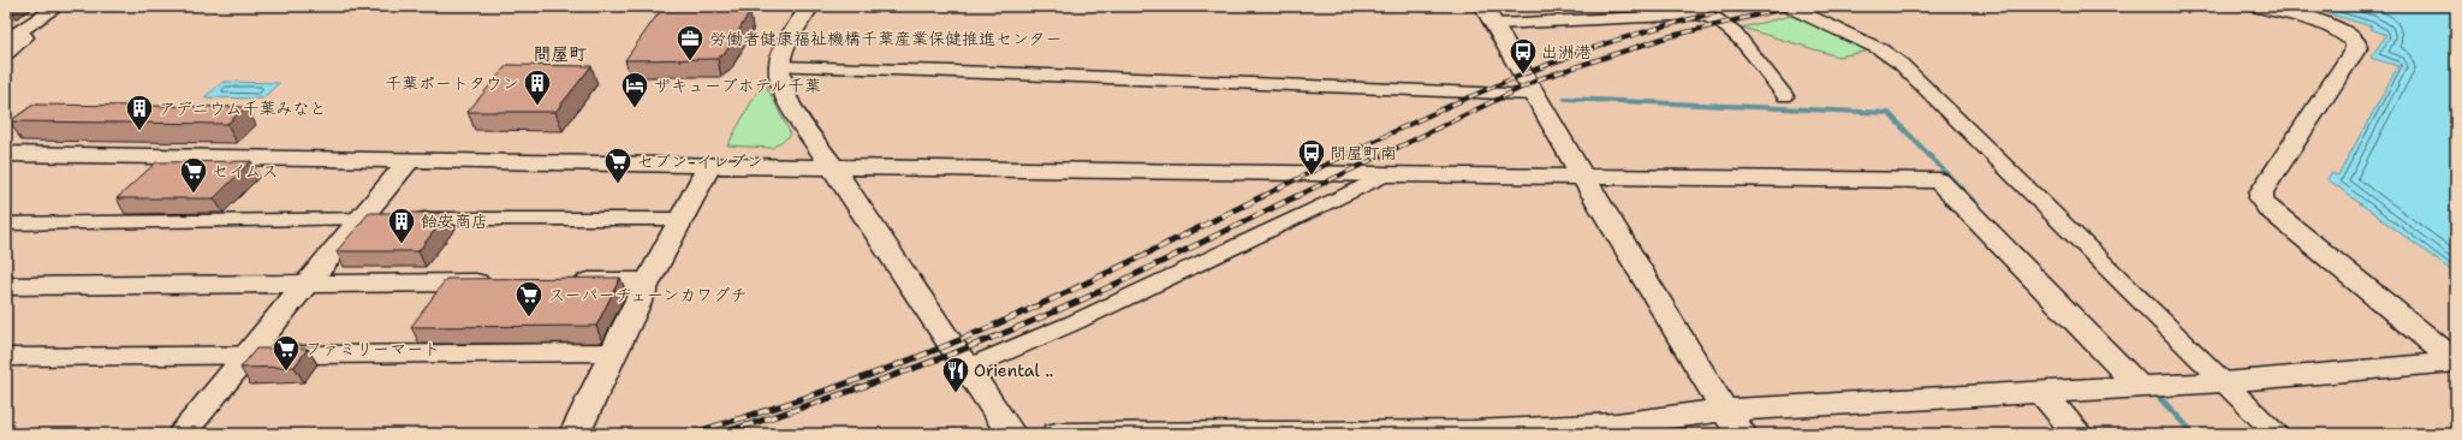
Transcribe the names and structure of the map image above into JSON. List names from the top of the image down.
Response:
{
  "districts": ["問屋町"],
  "places": {
    "office": ["労働者健康福祉機構千葉産業保健推進センター"],
    "bus stop": ["出洲港", "問屋町南"],
    "building": ["千葉ポートタウン", "アデニウム千葉みなと", "飴安商店"],
    "hotel": ["ザキューブホテル千葉"],
    "supermarket": [
      "セブン-イレブン",
      "セイムス",
      "スーパーチェーンカワグチ",
      "ファミリーマート"
    ],
    "restaurant": ["Oriental .."]
  }
}
